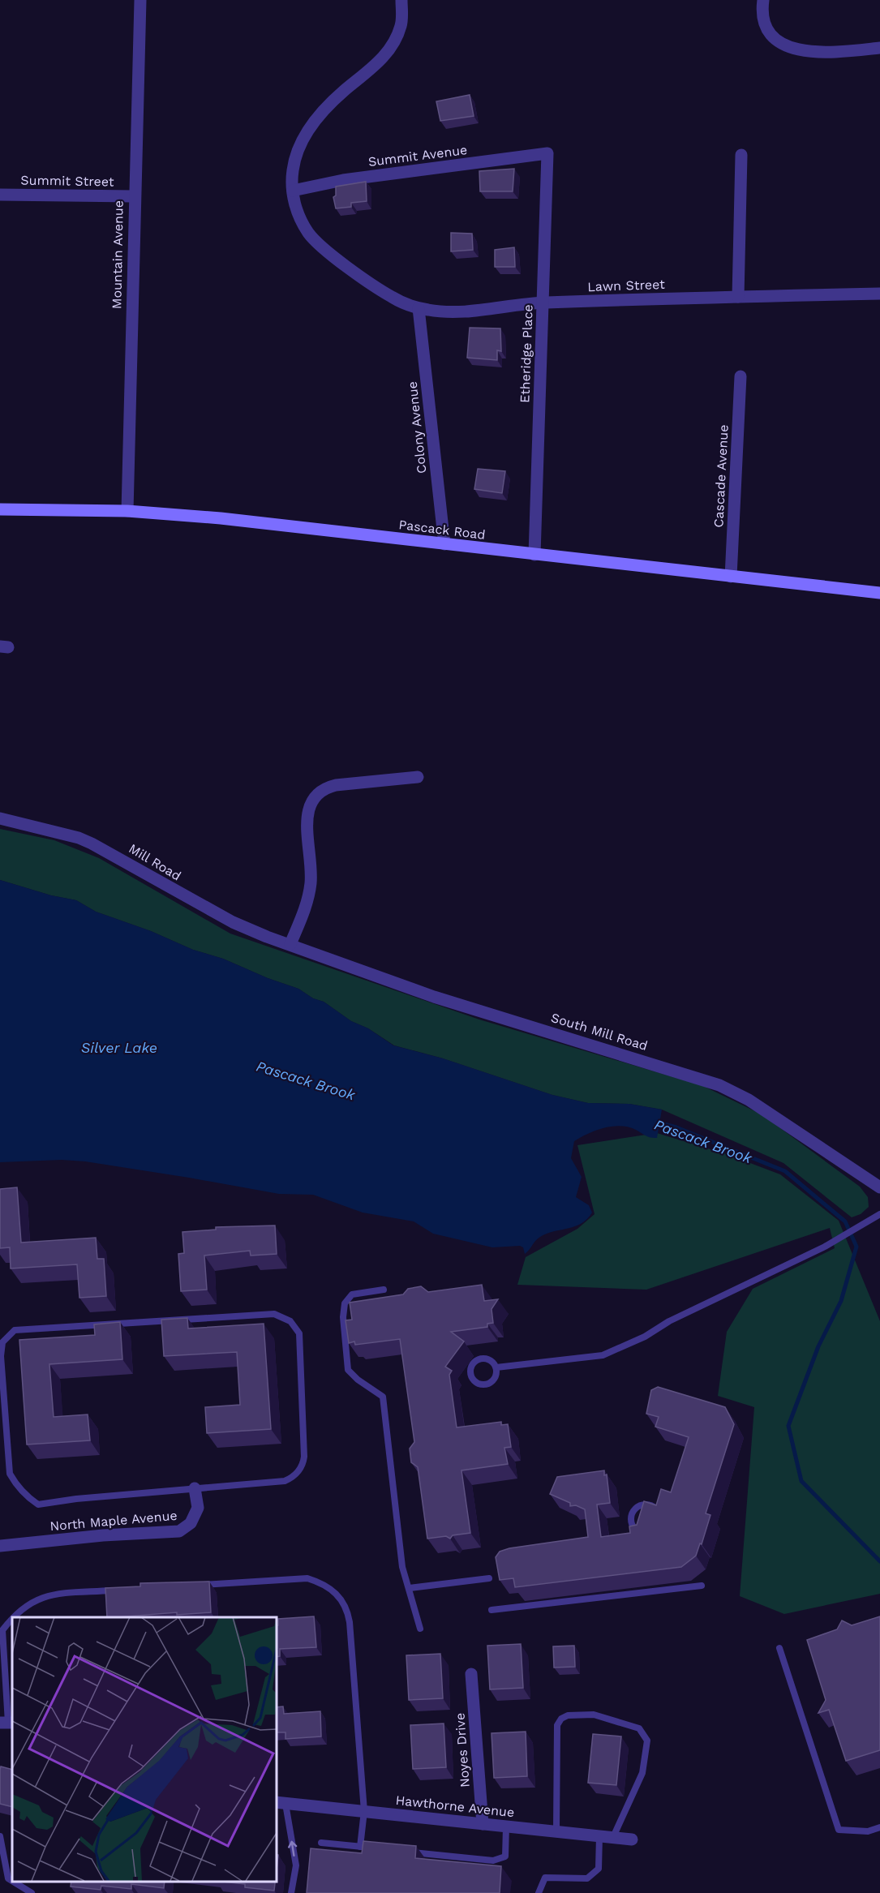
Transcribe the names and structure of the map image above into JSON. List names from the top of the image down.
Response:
{
  "streets": {
    "street": [
      "Summit Avenue",
      "Summit Street",
      "Mountain Avenue",
      "Lawn Street",
      "Etheridge Place",
      "Colony Avenue",
      "Cascade Avenue",
      "Pascack Road",
      "Mill Road",
      "South Mill Road",
      "North Maple Avenue",
      "Noyes Drive",
      "Hawthorne Avenue"
    ]
  },
  "crossings": [
    ["Summit Avenue", "Lawn Street"],
    ["Summit Avenue", "Etheridge Place"],
    ["Summit Street", "Mountain Avenue"],
    ["Mountain Avenue", "Pascack Road"],
    ["Lawn Street", "Etheridge Place"],
    ["Lawn Street", "Colony Avenue"],
    ["Etheridge Place", "Pascack Road"],
    ["Colony Avenue", "Pascack Road"],
    ["Cascade Avenue", "Pascack Road"],
    ["Mill Road", "South Mill Road"],
    ["Noyes Drive", "Hawthorne Avenue"]
  ],
  "water": ["Silver Lake", "Pascack Brook"]
}
